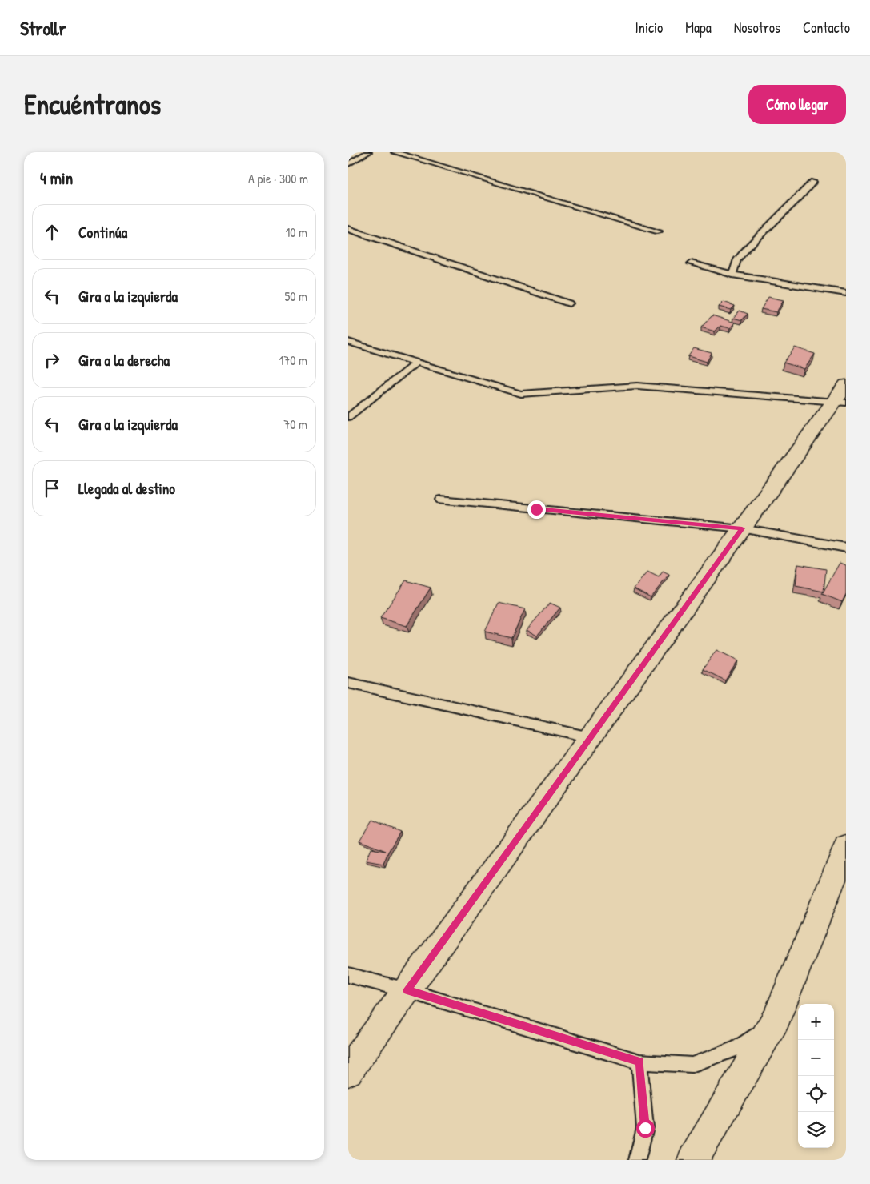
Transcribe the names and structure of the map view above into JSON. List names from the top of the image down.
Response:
{
  "page": {
    "header": "Strollr",
    "nav": [
      "Inicio",
      "Mapa",
      "Nosotros",
      "Contacto"
    ],
    "buttons": "Cómo llegar",
    "title": "Encuéntranos",
    "heading": ["4 min", "A pie · 300 m"],
    "list": [
      ["Continúa", "10 m"],
      ["Gira a la izquierda", "50 m"],
      ["Gira a la derecha", "170 m"],
      ["Gira a la izquierda", "70 m"],
      "Llegada al destino"
    ],
    "map_buttons": ["+", "−"]
  }
}
